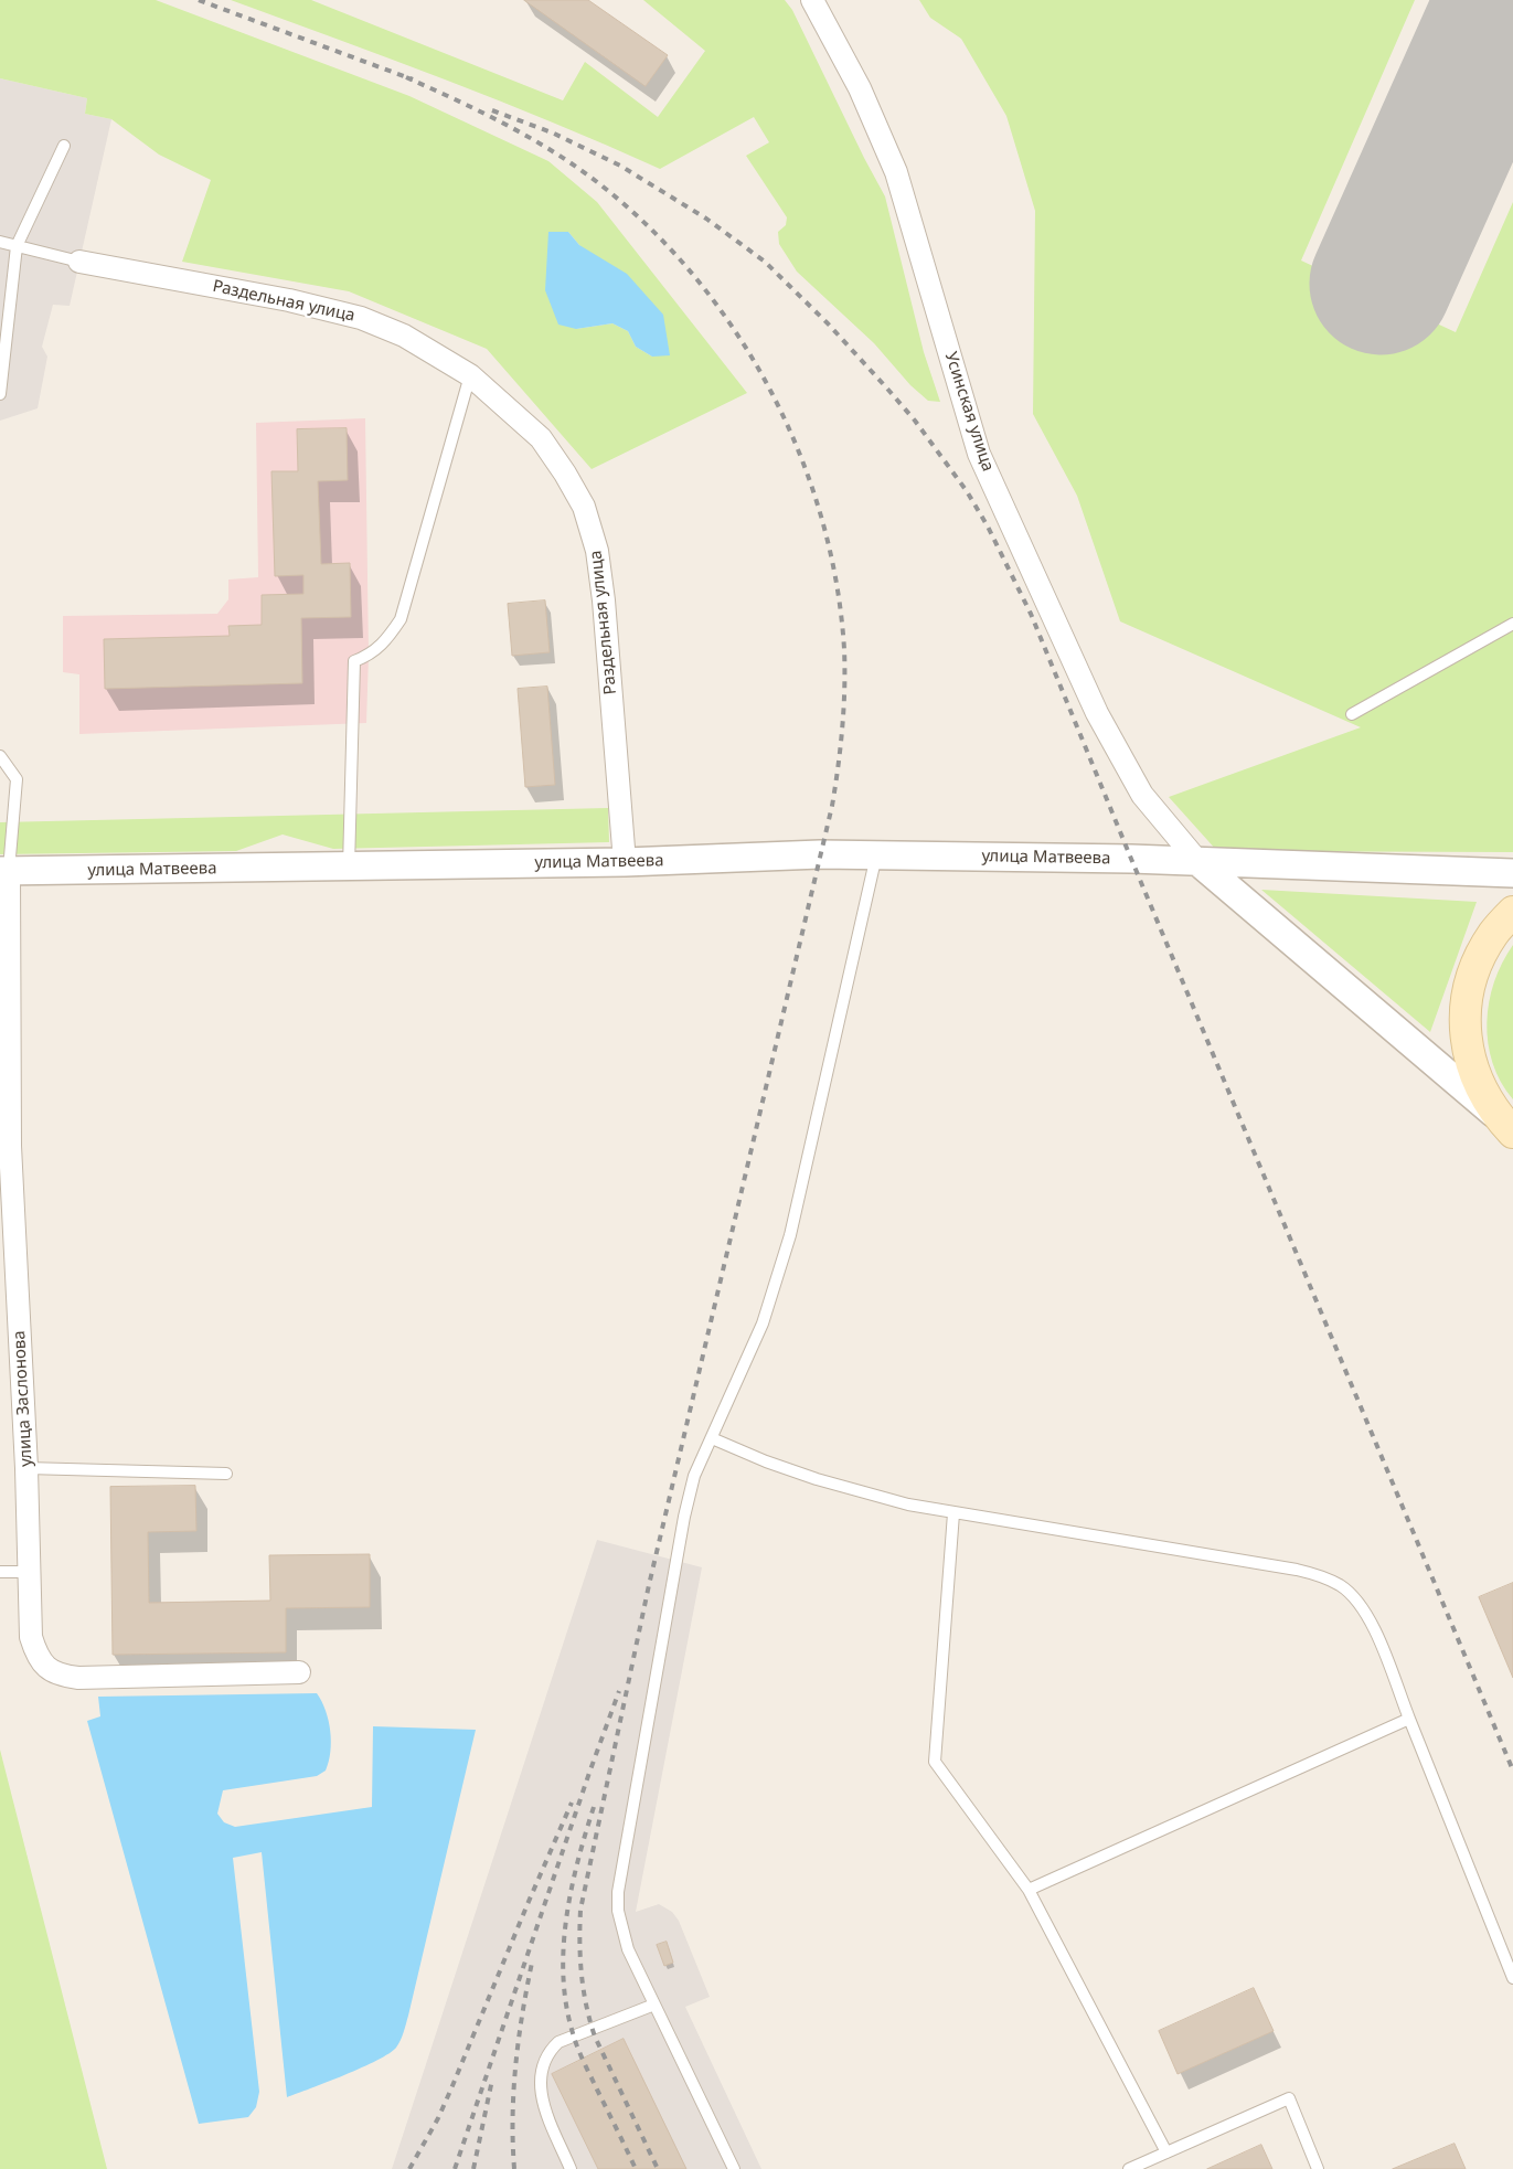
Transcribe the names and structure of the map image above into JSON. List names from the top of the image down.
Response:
{
  "streets": {
    "street": [
      "Раздельная улица",
      "Усинская улица",
      "улица Матвеева",
      "улица Заслонова"
    ]
  },
  "crossings": [
    ["Раздельная улица", "улица Матвеева"],
    ["Усинская улица", "улица Матвеева"],
    ["улица Матвеева", "улица Заслонова"]
  ]
}
